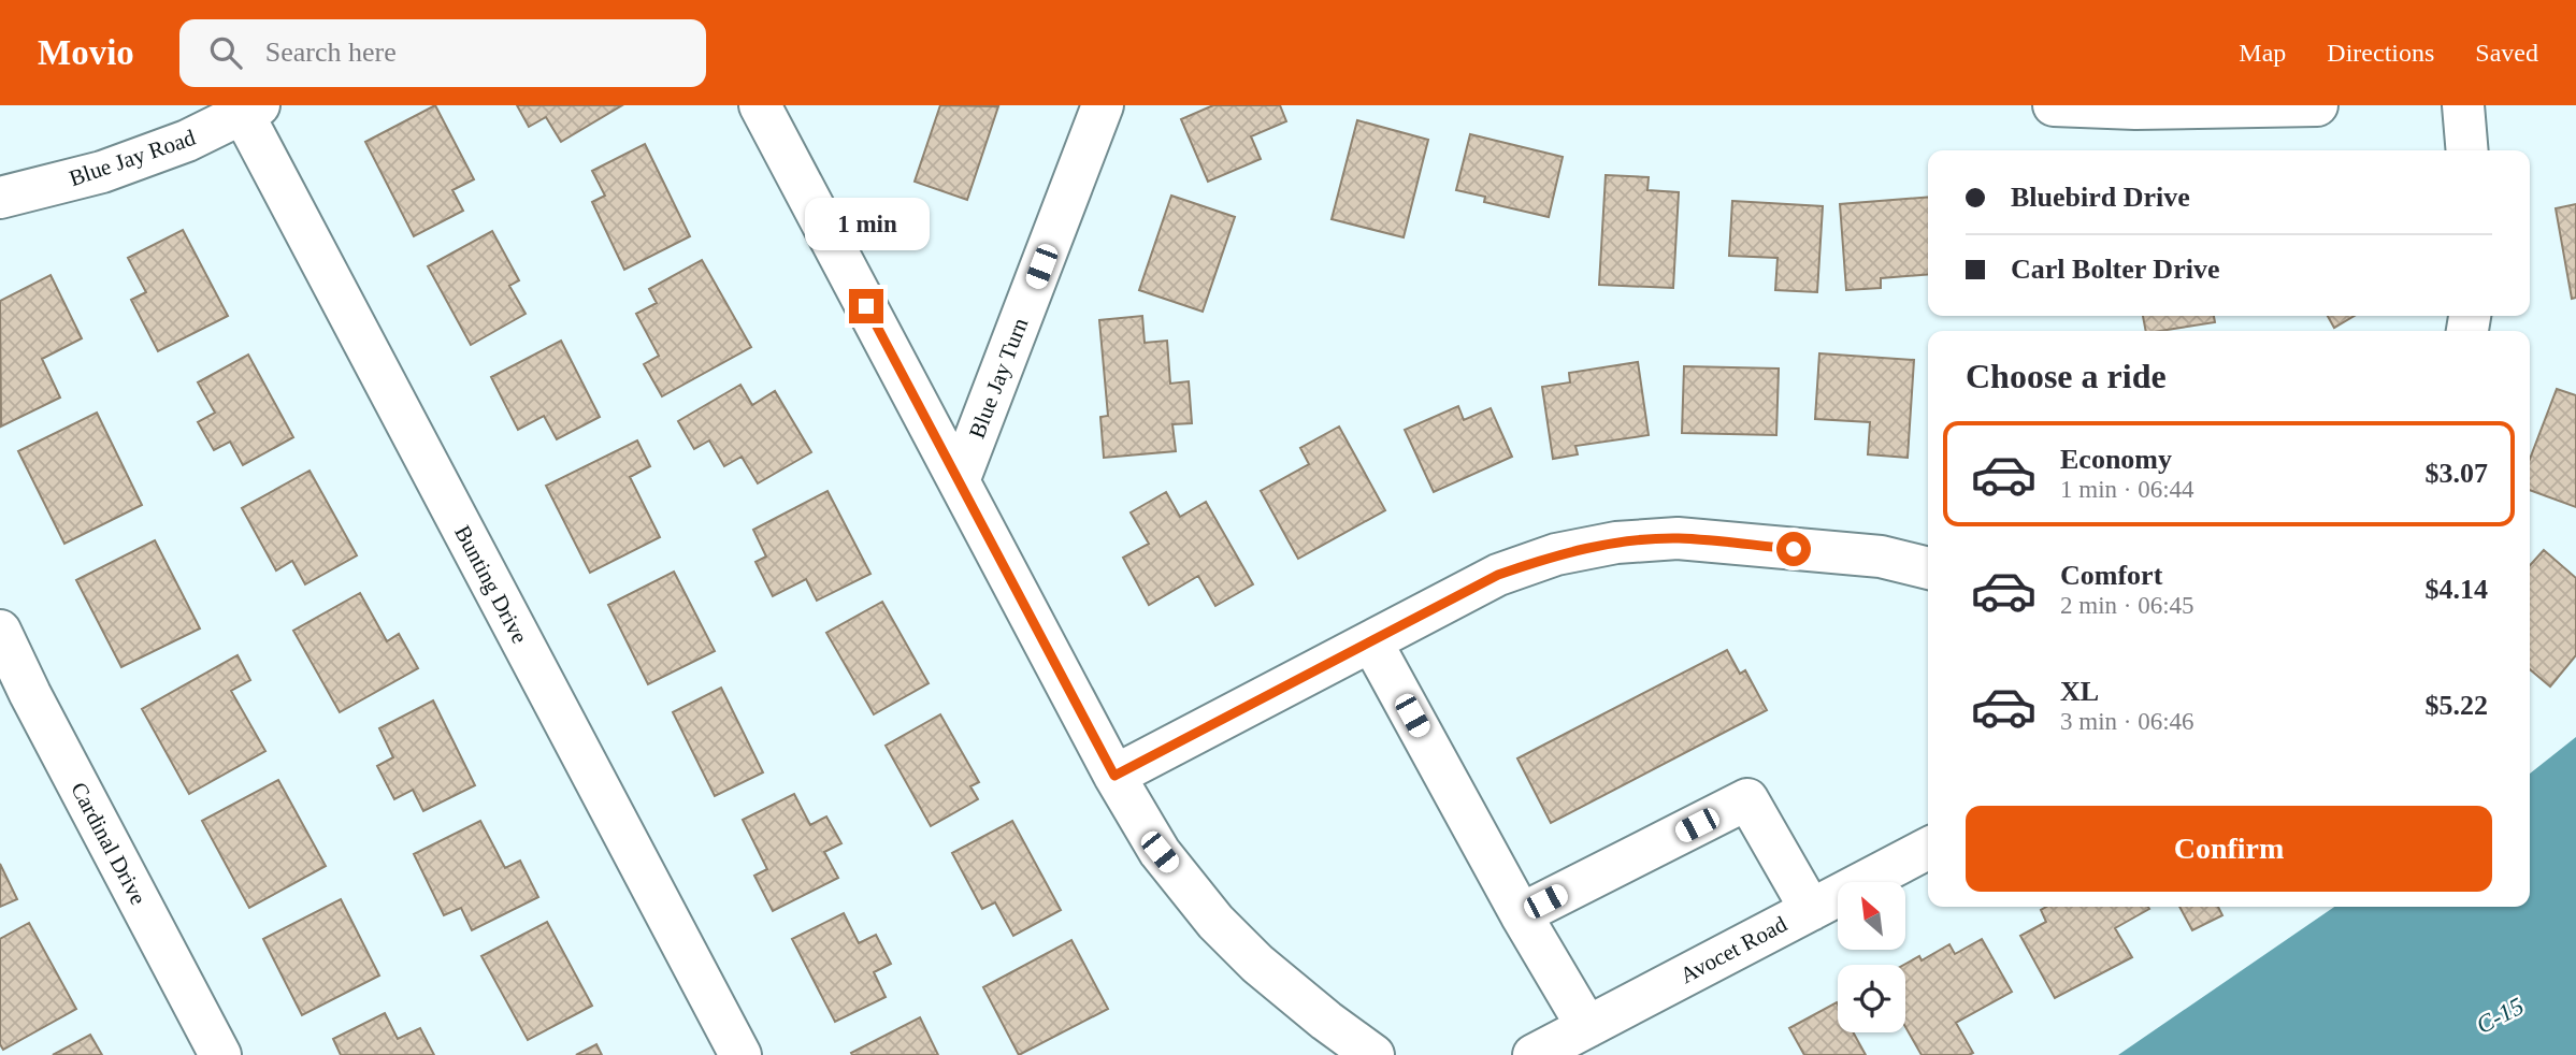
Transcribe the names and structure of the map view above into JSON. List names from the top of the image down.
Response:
{
  "streets": {
    "street": [
      "Blue Jay Road",
      "Blue Jay Turn",
      "Bunting Drive",
      "Cardinal Drive",
      "Avocet Road"
    ]
  },
  "crossings": [
    ["Blue Jay Road", "Bunting Drive"]
  ],
  "water": ["C-15"],
  "north": "top left",
  "page": {
    "header": "Movio",
    "search": "Search here",
    "nav": ["Map", "Directions", "Saved"],
    "banner": ["Bluebird Drive", "Carl Bolter Drive"],
    "bubble": "1 min",
    "heading": "Choose a ride",
    "list": [
      {
        "name": "Economy",
        "note": "1 min · 06:44",
        "value": "$3.07"
      },
      {
        "name": "Comfort",
        "note": "2 min · 06:45",
        "value": "$4.14"
      },
      {
        "name": "XL",
        "note": "3 min · 06:46",
        "value": "$5.22"
      }
    ],
    "buttons": "Confirm"
  }
}
